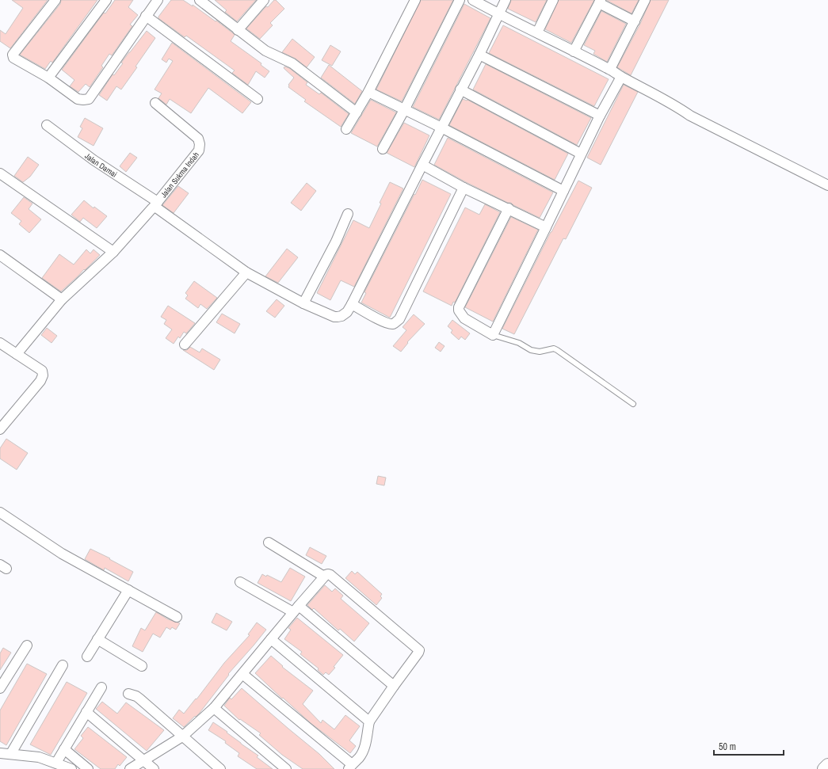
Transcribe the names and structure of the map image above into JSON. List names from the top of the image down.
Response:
{
  "streets": {
    "street": ["Jalan Damai", "Jalan Sukma Indah"]
  },
  "crossings": [
    ["Jalan Damai", "Jalan Sukma Indah"]
  ],
  "scale_bar": "50 m"
}
